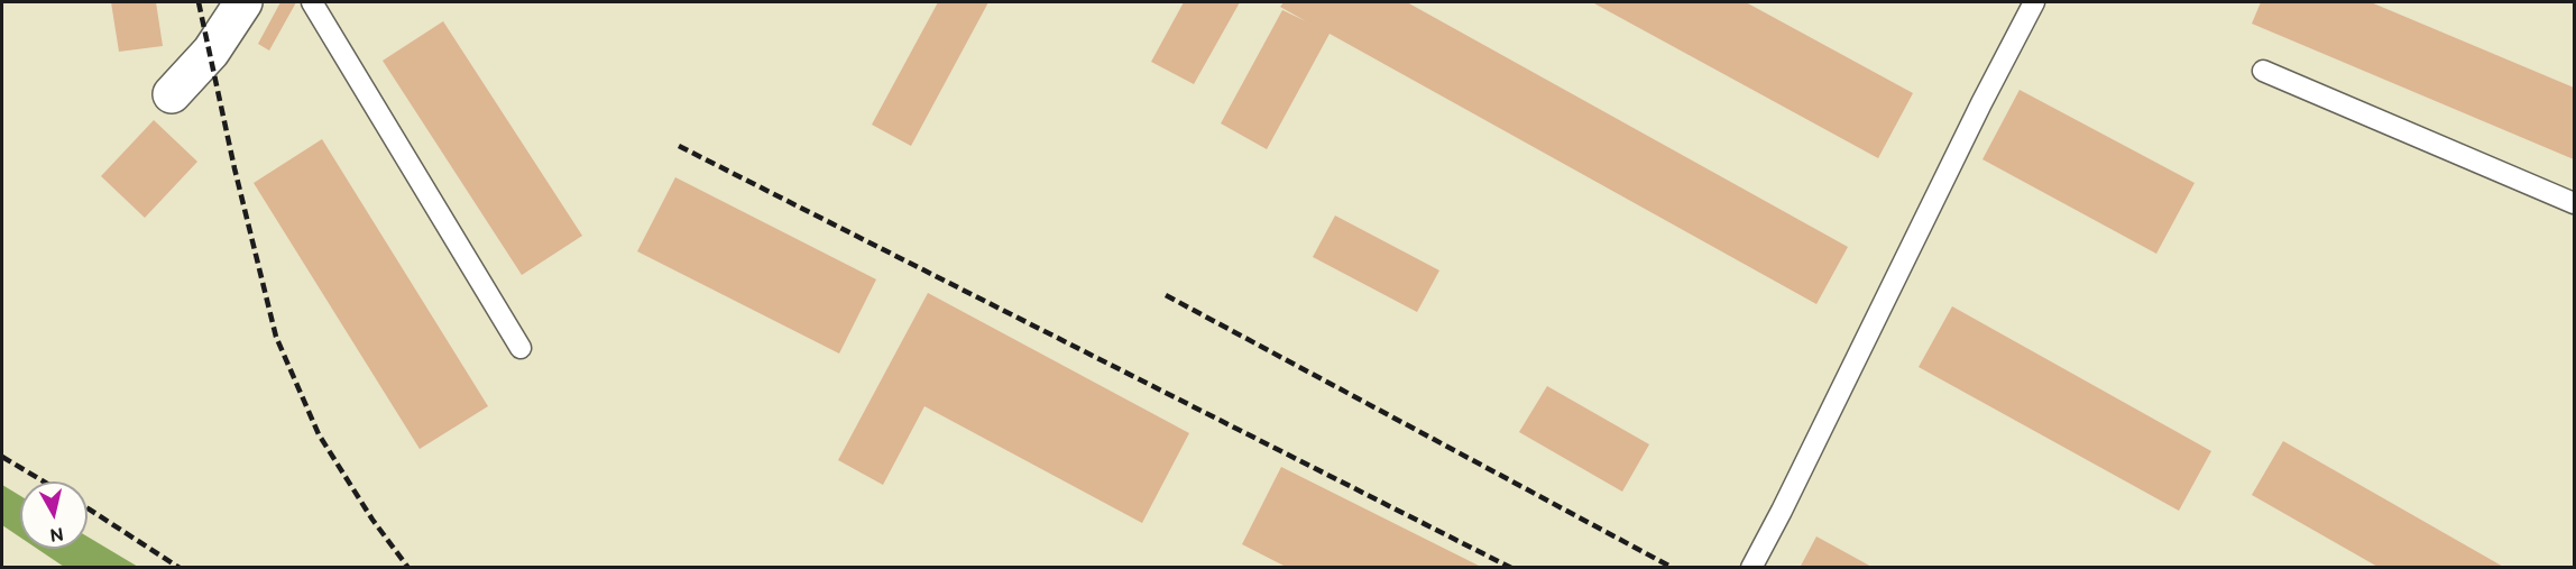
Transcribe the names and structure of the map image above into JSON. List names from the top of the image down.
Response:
{
  "north": "bottom"
}
